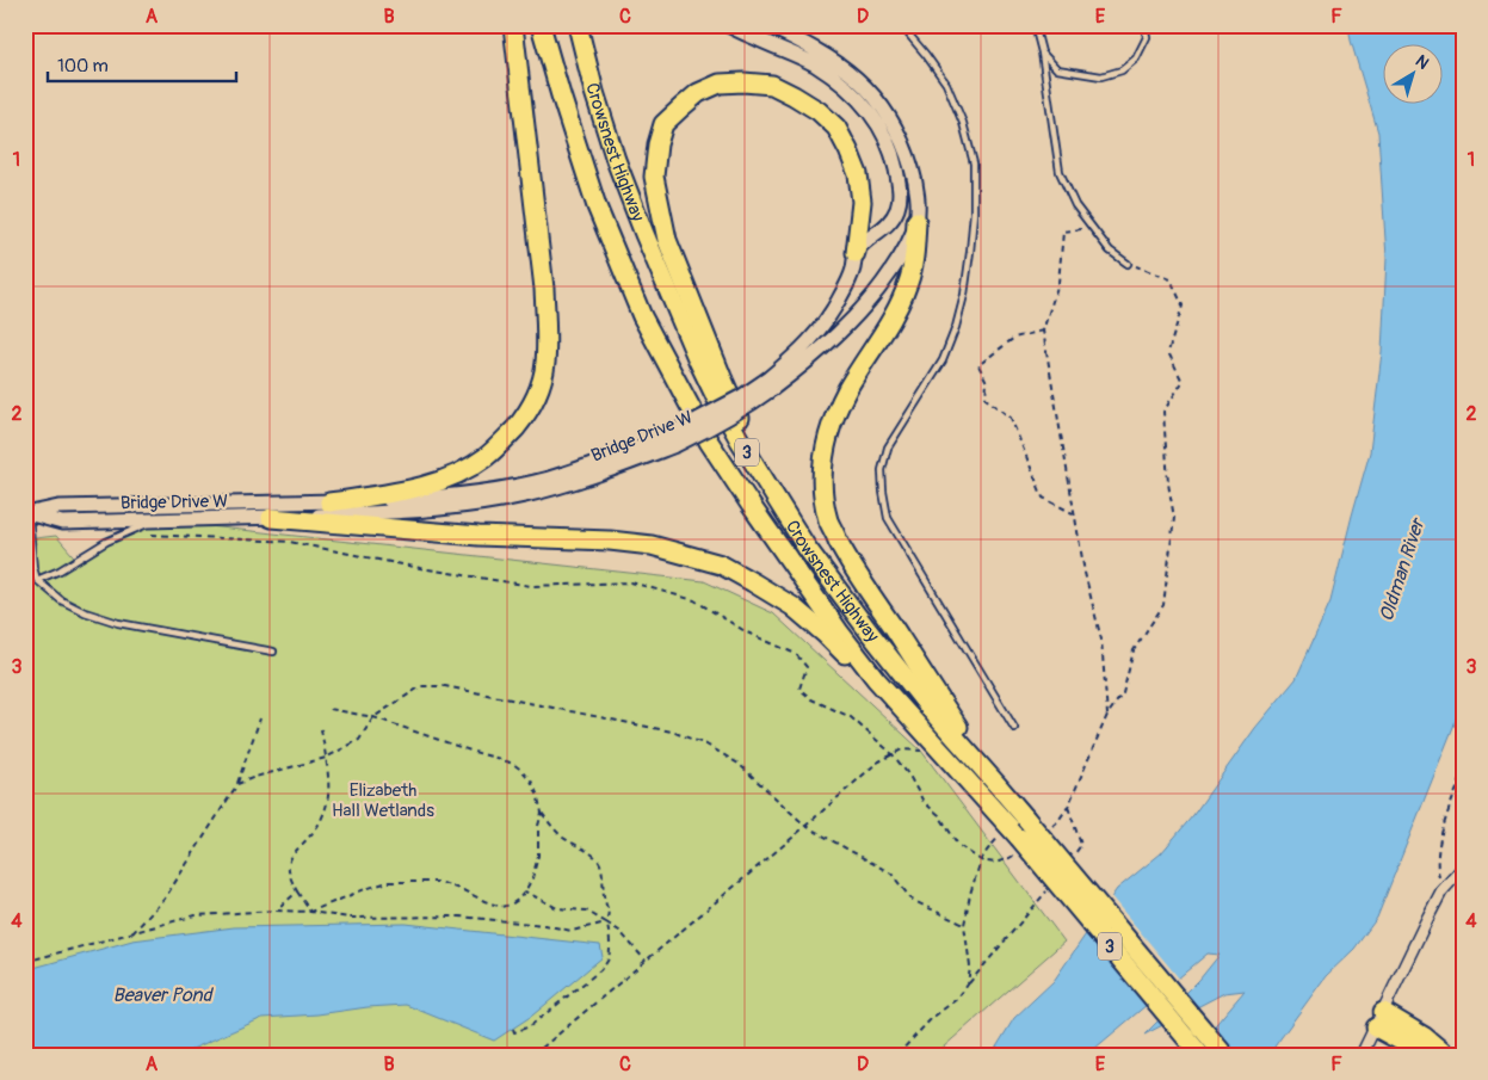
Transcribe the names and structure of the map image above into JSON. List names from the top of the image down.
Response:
{
  "streets": {
    "highway": ["Crowsnest Highway", "3"],
    "street": ["Bridge Drive W"]
  },
  "crossings": [
    ["Crowsnest Highway", "3"]
  ],
  "water": ["Oldman River", "Beaver Pond"],
  "parks": ["Elizabeth Hall Wetlands"],
  "scale_bar": "100 m",
  "north": "top right",
  "grid": {
    "columns": [
      "A",
      "B",
      "C",
      "D",
      "E",
      "F"
    ],
    "rows": [
      "1",
      "2",
      "3",
      "4"
    ]
  }
}
